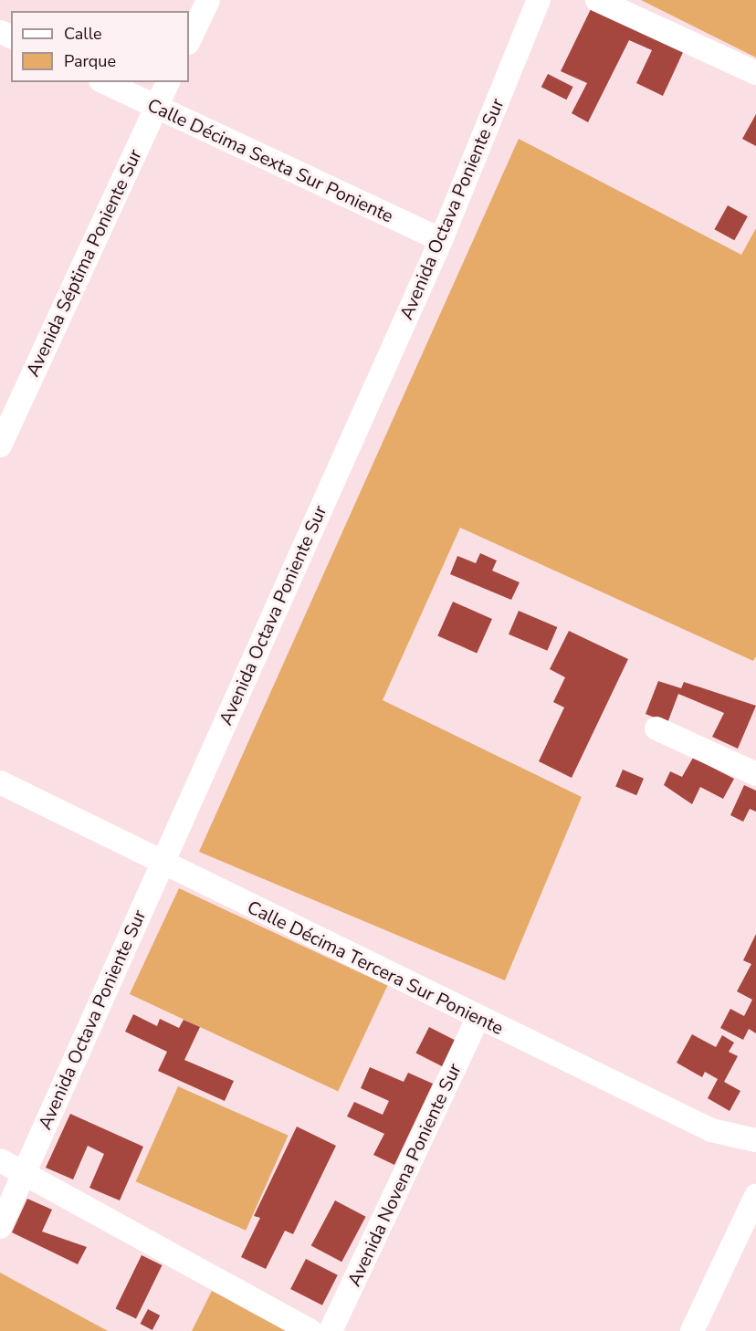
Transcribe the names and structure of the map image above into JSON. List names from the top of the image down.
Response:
{
  "streets": {
    "street": [
      "Calle Décima Sexta Sur Poniente",
      "Avenida Octava Poniente Sur",
      "Avenida Séptima Poniente Sur",
      "Calle Décima Tercera Sur Poniente",
      "Avenida Novena Poniente Sur"
    ]
  },
  "crossings": [
    ["Calle Décima Sexta Sur Poniente", "Avenida Octava Poniente Sur"],
    ["Calle Décima Sexta Sur Poniente", "Avenida Séptima Poniente Sur"],
    ["Avenida Octava Poniente Sur", "Calle Décima Tercera Sur Poniente"],
    ["Calle Décima Tercera Sur Poniente", "Avenida Novena Poniente Sur"]
  ],
  "legend": ["Calle", "Parque"]
}
